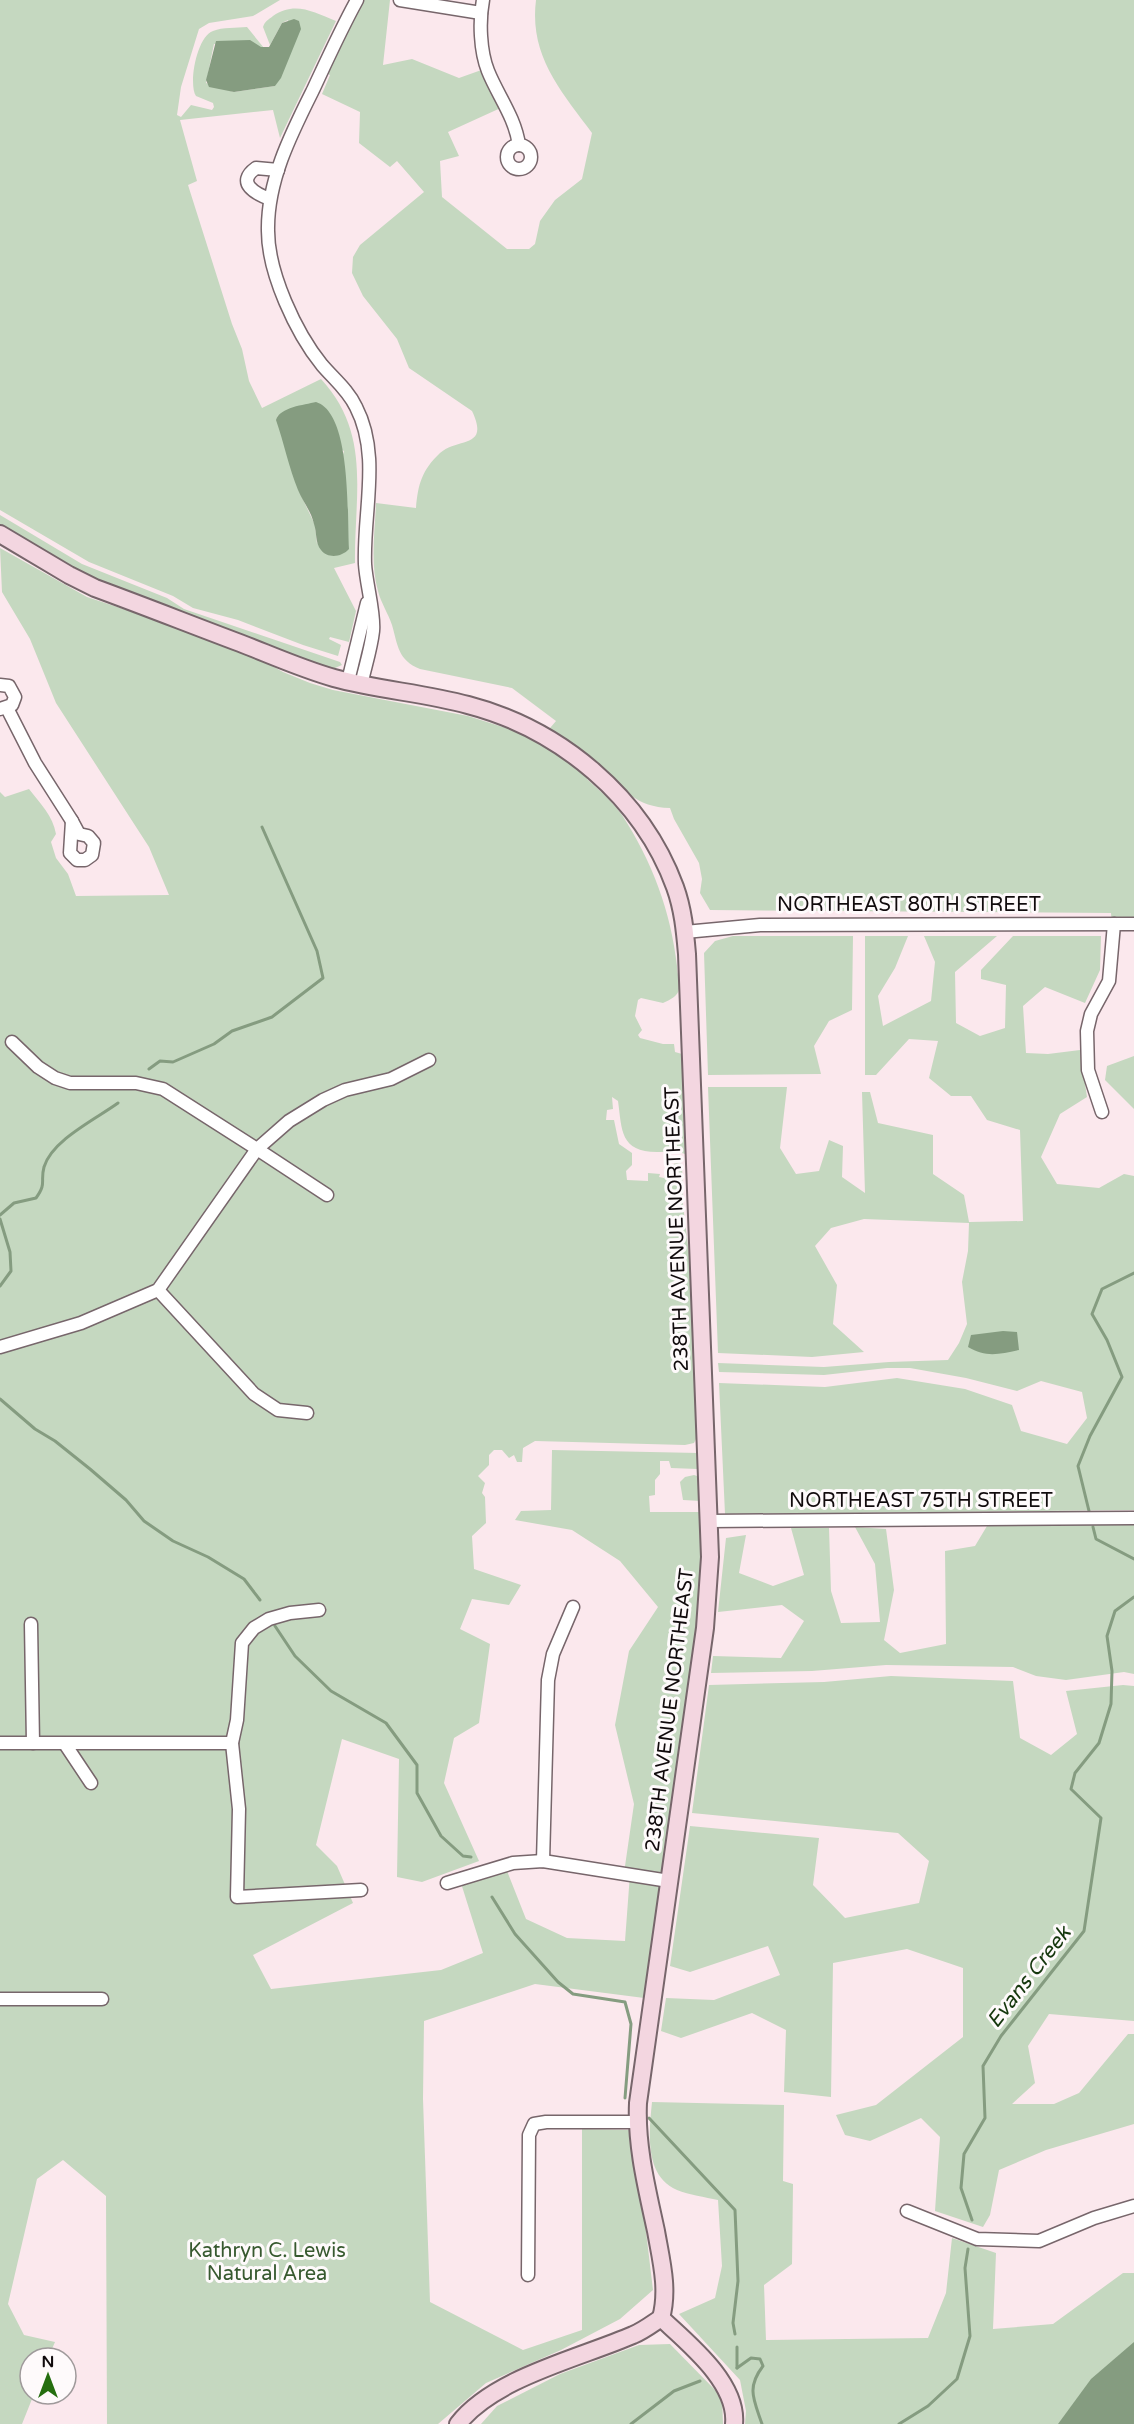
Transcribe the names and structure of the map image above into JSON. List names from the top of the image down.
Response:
{
  "streets": {
    "street": ["NORTHEAST 80TH STREET", "238TH AVENUE NORTHEAST", "NORTHEAST 75TH STREET"]
  },
  "crossings": [
    ["NORTHEAST 80TH STREET", "238TH AVENUE NORTHEAST"],
    ["238TH AVENUE NORTHEAST", "NORTHEAST 75TH STREET"]
  ],
  "water": ["Evans Creek"],
  "parks": ["Kathryn C. Lewis Natural Area"],
  "north": "top"
}
